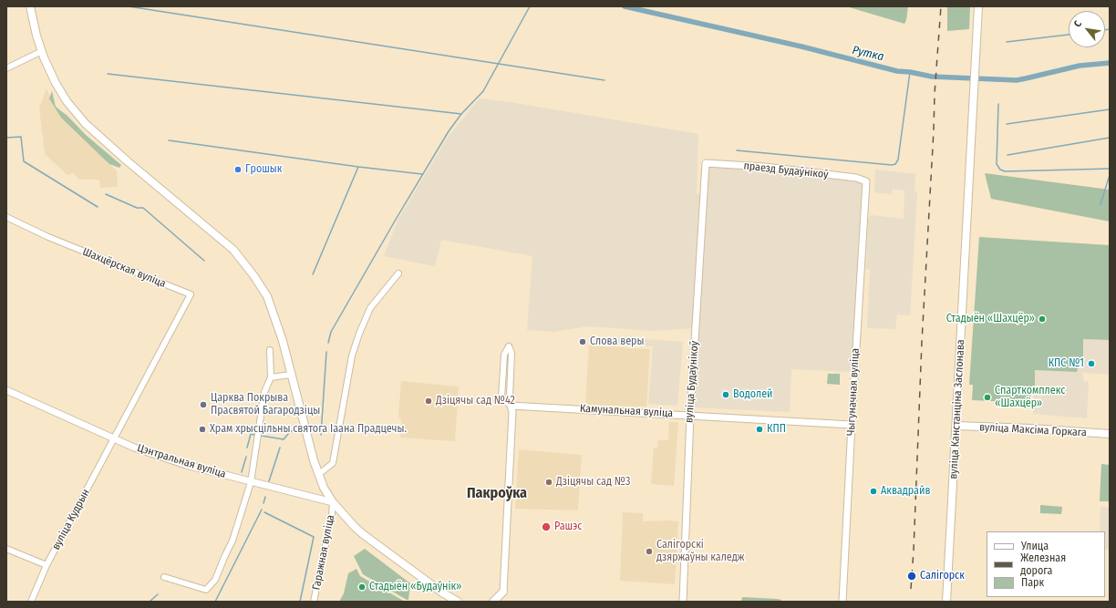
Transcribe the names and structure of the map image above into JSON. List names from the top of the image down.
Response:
{
  "streets": {
    "main road": ["вуліца Канстанціна Заслонава", "вуліца Максіма Горкага"],
    "street": [
      "праезд Будаўнікоў",
      "Шахцёрская вуліца",
      "вуліца Будаўнікоў",
      "Чыгуначная вуліца",
      "Камунальная вуліца",
      "Цэнтральная вуліца",
      "вуліца Кудрын",
      "Гаражная вуліца"
    ]
  },
  "crossings": [
    ["праезд Будаўнікоў", "вуліца Будаўнікоў"],
    ["праезд Будаўнікоў", "Чыгуначная вуліца"],
    ["Шахцёрская вуліца", "Цэнтральная вуліца"],
    ["Шахцёрская вуліца", "вуліца Кудрын"],
    ["вуліца Будаўнікоў", "Камунальная вуліца"],
    ["Чыгуначная вуліца", "Камунальная вуліца"],
    ["вуліца Канстанціна Заслонава", "вуліца Максіма Горкага"],
    ["Цэнтральная вуліца", "вуліца Кудрын"],
    ["Цэнтральная вуліца", "Гаражная вуліца"]
  ],
  "districts": ["Пакроўка"],
  "water": ["Рутка"],
  "places": [
    "Грошык",
    "Стадыён «Шахцёр»",
    "Слова веры",
    "КПС №1",
    "Водолей",
    "Спарткомплекс «Шахцёр»",
    "Дзіцячы сад №42",
    "Царква Покрыва Прасвятой Багародзіцы",
    "Храм хрысцільны святога Іаана Прадцечы.",
    "КПП",
    "Дзіцячы сад №3",
    "Аквадрайв",
    "Рашэс",
    "Салігорскі дзяржаўны каледж",
    "Салігорск",
    "Стадыён «Будаўнік»"
  ],
  "legend": ["Улица", "Железная дорога", "Парк"],
  "north": "top left"
}
